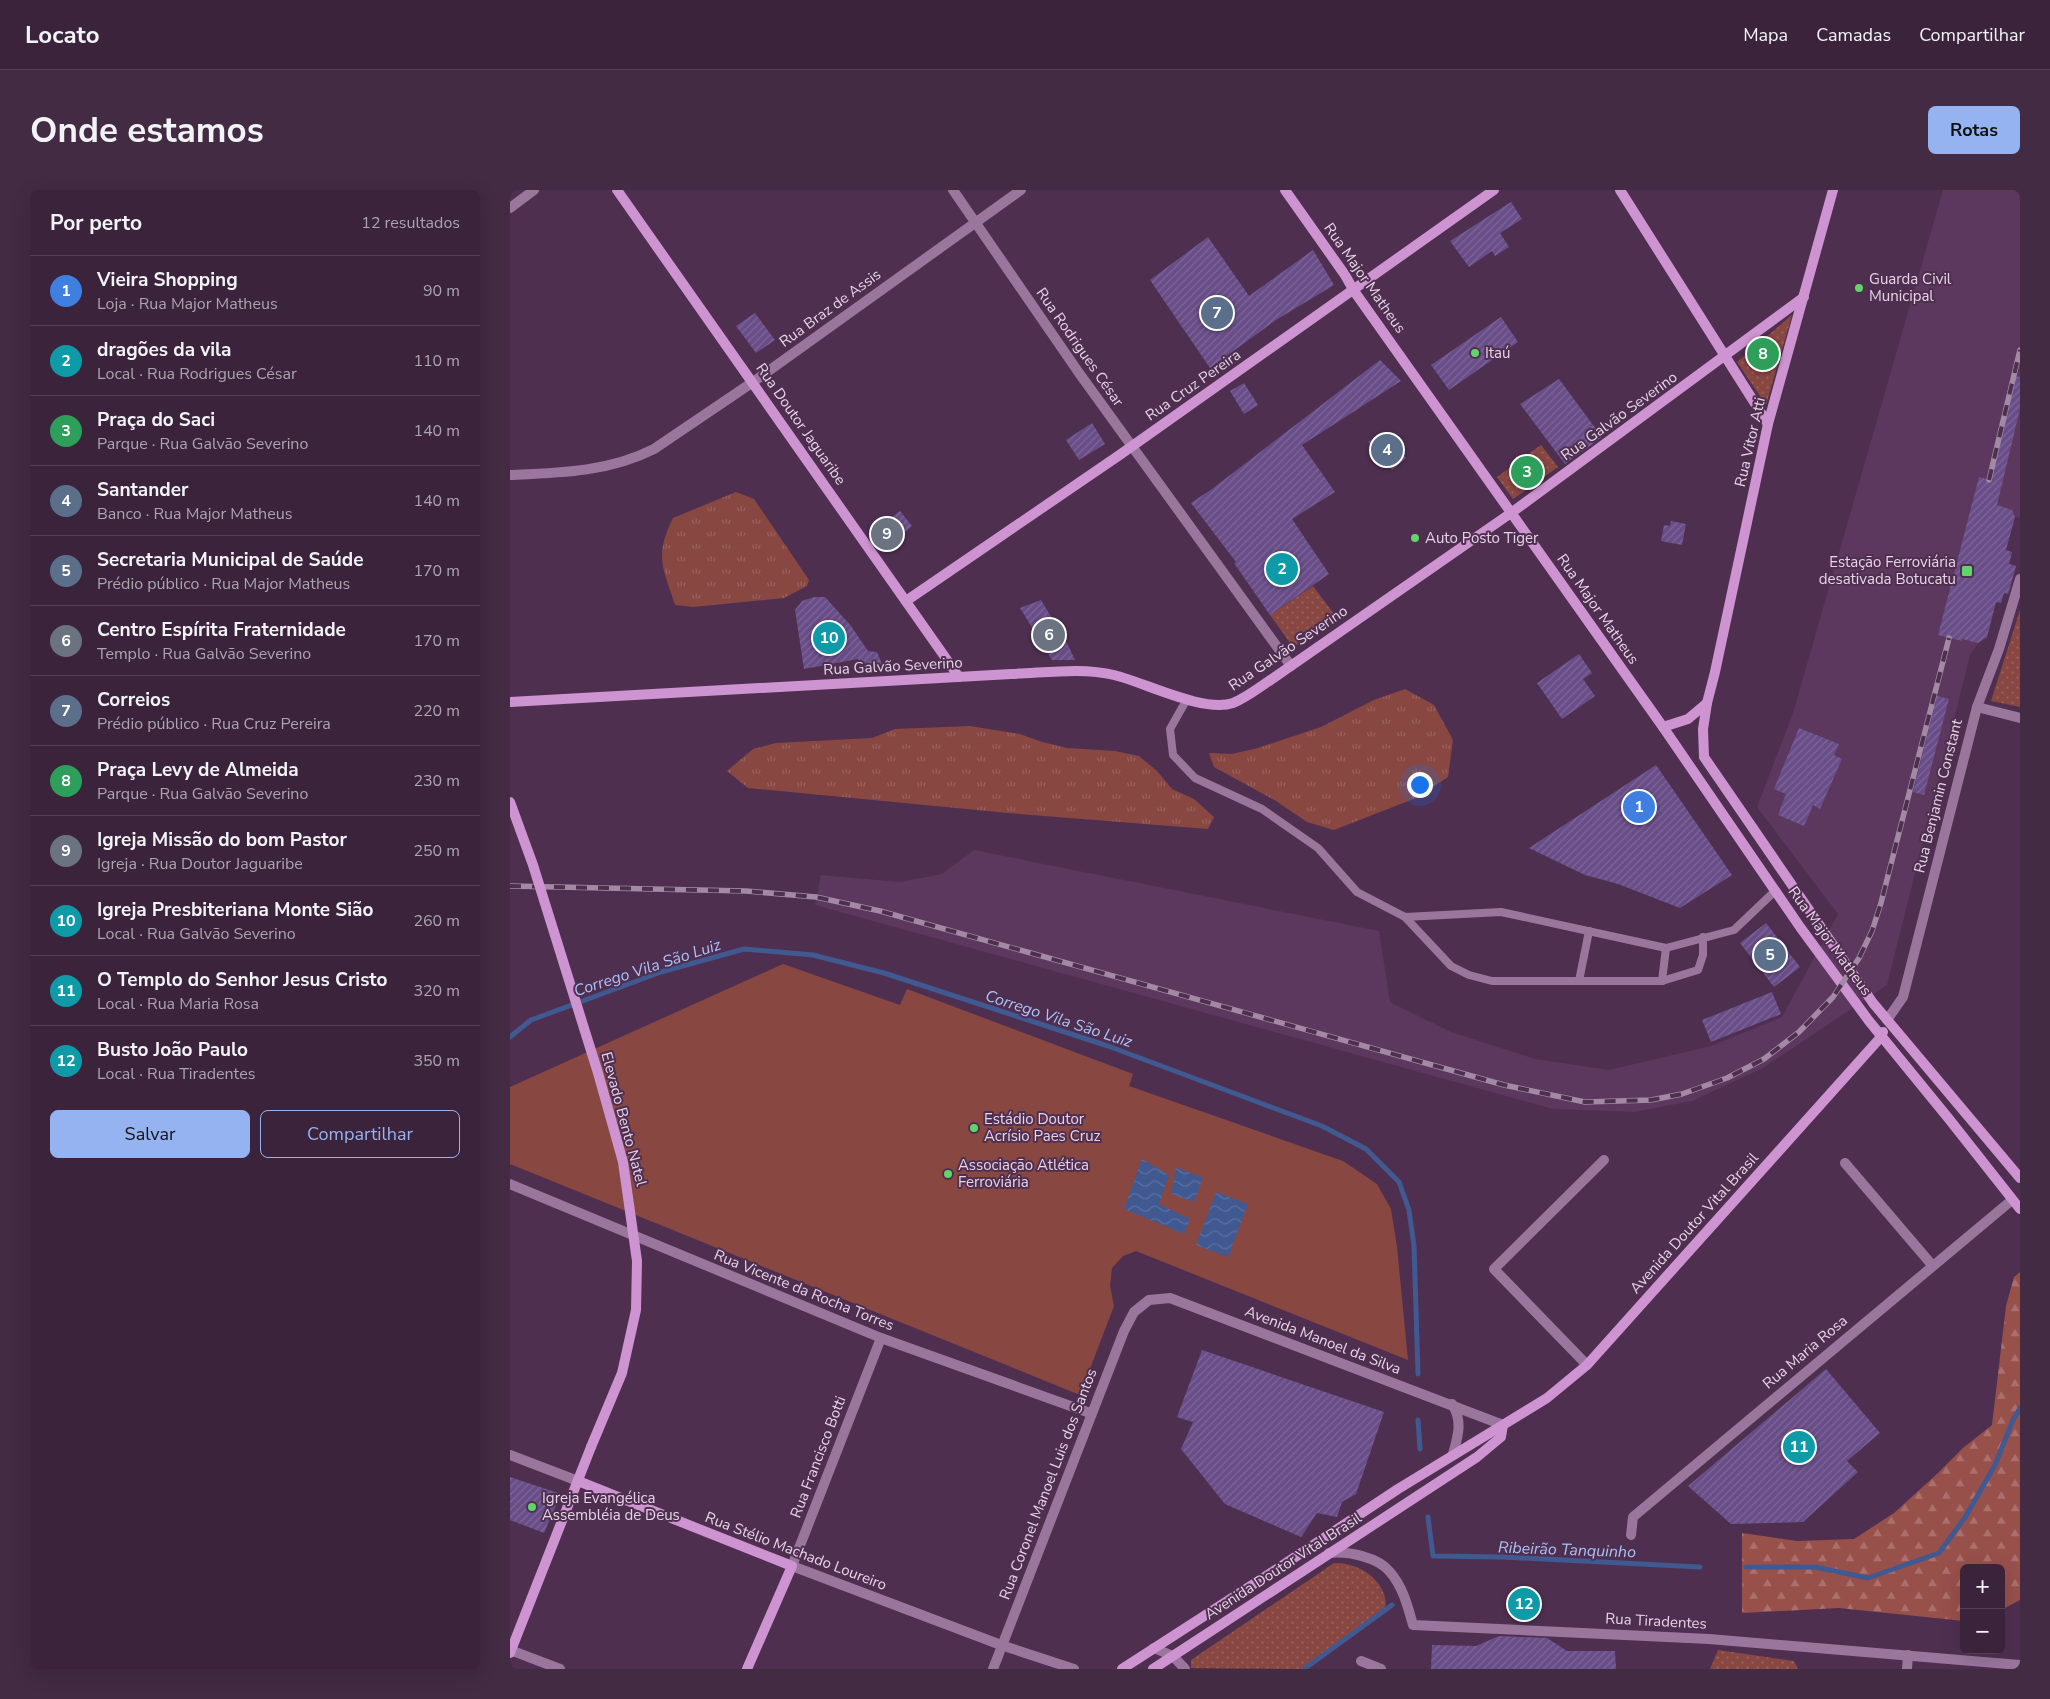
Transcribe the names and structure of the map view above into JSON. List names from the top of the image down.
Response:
{
  "streets": {
    "main road": [
      "Rua Major Matheus",
      "Rua Cruz Pereira",
      "Rua Galvão Severino",
      "Rua Doutor Jaguaribe",
      "Rua Vitor Atti",
      "Elevado Bento Natel",
      "Avenida Doutor Vital Brasil",
      "Rua Francisco Botti",
      "Rua Stélio Machado Loureiro"
    ],
    "street": [
      "Rua Braz de Assis",
      "Rua Rodrigues César",
      "Rua Benjamin Constant",
      "Rua Vicente da Rocha Torres",
      "Avenida Manoel da Silva",
      "Rua Maria Rosa",
      "Rua Coronel Manoel Luis dos Santos",
      "Rua Tiradentes"
    ]
  },
  "crossings": [
    ["Rua Major Matheus", "Rua Cruz Pereira"],
    ["Rua Major Matheus", "Rua Galvão Severino"],
    ["Rua Major Matheus", "Rua Vitor Atti"],
    ["Rua Major Matheus", "Rua Benjamin Constant"],
    ["Rua Major Matheus", "Avenida Doutor Vital Brasil"],
    ["Rua Major Matheus", "Rua Maria Rosa"],
    ["Rua Braz de Assis", "Rua Rodrigues César"],
    ["Rua Braz de Assis", "Rua Doutor Jaguaribe"],
    ["Rua Rodrigues César", "Rua Cruz Pereira"],
    ["Rua Rodrigues César", "Rua Galvão Severino"],
    ["Rua Cruz Pereira", "Rua Doutor Jaguaribe"],
    ["Rua Galvão Severino", "Rua Doutor Jaguaribe"],
    ["Rua Galvão Severino", "Rua Vitor Atti"],
    ["Rua Benjamin Constant", "Avenida Doutor Vital Brasil"],
    ["Elevado Bento Natel", "Rua Stélio Machado Loureiro"],
    ["Avenida Doutor Vital Brasil", "Avenida Manoel da Silva"],
    ["Avenida Doutor Vital Brasil", "Rua Tiradentes"],
    ["Rua Vicente da Rocha Torres", "Rua Francisco Botti"],
    ["Rua Vicente da Rocha Torres", "Rua Coronel Manoel Luis dos Santos"],
    ["Avenida Manoel da Silva", "Rua Coronel Manoel Luis dos Santos"],
    ["Rua Francisco Botti", "Rua Stélio Machado Loureiro"],
    ["Rua Coronel Manoel Luis dos Santos", "Rua Stélio Machado Loureiro"]
  ],
  "water": ["Corrego Vila São Luiz", "Ribeirão Tanquinho"],
  "places": {
    "other": [
      "Guarda Civil Municipal",
      "Itaú",
      "Auto Posto Tiger",
      "Estádio Doutor Acrísio Paes Cruz",
      "Associação Atlética Ferroviária",
      "Igreja Evangélica Assembléia de Deus"
    ],
    "transit": ["Estação Ferroviária desativada Botucatu"]
  },
  "page": {
    "header": "Locato",
    "nav": ["Mapa", "Camadas", "Compartilhar"],
    "buttons": [
      "Rotas",
      ["Salvar", "Compartilhar"]
    ],
    "title": "Onde estamos",
    "heading": ["Por perto", "12 resultados"],
    "list": [
      {
        "mark": "1",
        "name": "Vieira Shopping",
        "note": "Loja · Rua Major Matheus",
        "value": "90 m"
      },
      {
        "mark": "2",
        "name": "dragões da vila",
        "note": "Local · Rua Rodrigues César",
        "value": "110 m"
      },
      {
        "mark": "3",
        "name": "Praça do Saci",
        "note": "Parque · Rua Galvão Severino",
        "value": "140 m"
      },
      {
        "mark": "4",
        "name": "Santander",
        "note": "Banco · Rua Major Matheus",
        "value": "140 m"
      },
      {
        "mark": "5",
        "name": "Secretaria Municipal de Saúde",
        "note": "Prédio público · Rua Major Matheus",
        "value": "170 m"
      },
      {
        "mark": "6",
        "name": "Centro Espírita Fraternidade",
        "note": "Templo · Rua Galvão Severino",
        "value": "170 m"
      },
      {
        "mark": "7",
        "name": "Correios",
        "note": "Prédio público · Rua Cruz Pereira",
        "value": "220 m"
      },
      {
        "mark": "8",
        "name": "Praça Levy de Almeida",
        "note": "Parque · Rua Galvão Severino",
        "value": "230 m"
      },
      {
        "mark": "9",
        "name": "Igreja Missão do bom Pastor",
        "note": "Igreja · Rua Doutor Jaguaribe",
        "value": "250 m"
      },
      {
        "mark": "10",
        "name": "Igreja Presbiteriana Monte Sião",
        "note": "Local · Rua Galvão Severino",
        "value": "260 m"
      },
      {
        "mark": "11",
        "name": "O Templo do Senhor Jesus Cristo",
        "note": "Local · Rua Maria Rosa",
        "value": "320 m"
      },
      {
        "mark": "12",
        "name": "Busto João Paulo",
        "note": "Local · Rua Tiradentes",
        "value": "350 m"
      }
    ],
    "pins": [
      "7",
      "8",
      "4",
      "3",
      "9",
      "2",
      "6",
      "10",
      "1",
      "5",
      "11",
      "12"
    ],
    "map_buttons": ["+", "−"]
  }
}
